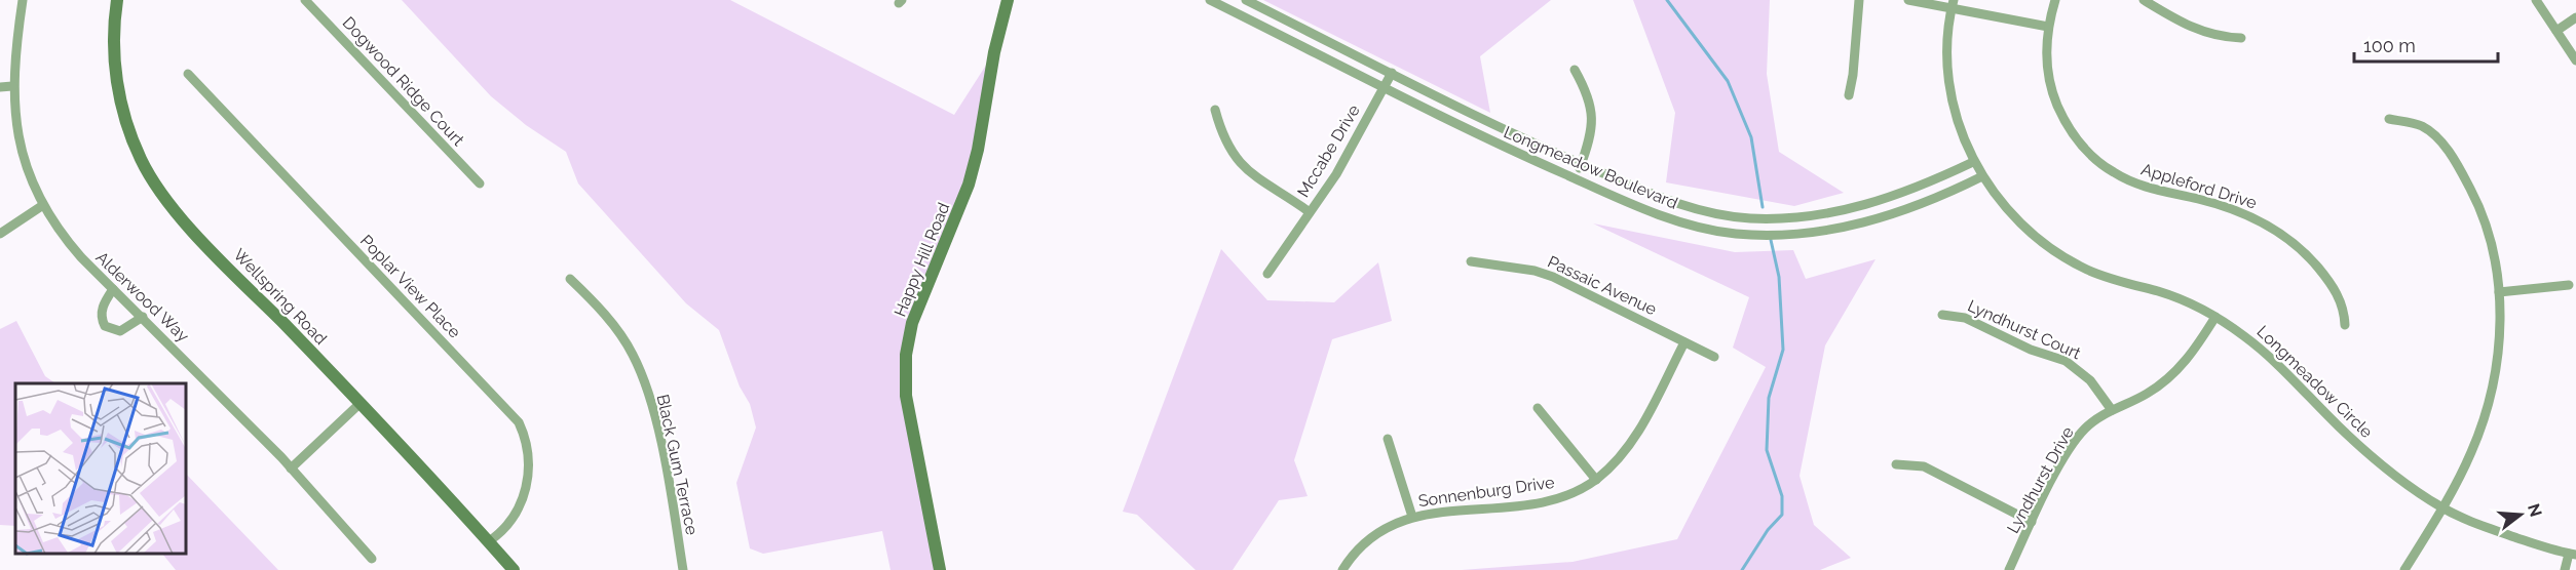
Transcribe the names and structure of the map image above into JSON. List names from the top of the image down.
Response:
{
  "streets": {
    "street": [
      "Dogwood Ridge Court",
      "Mccabe Drive",
      "Longmeadow Boulevard",
      "Appleford Drive",
      "Happy Hill Road",
      "Passaic Avenue",
      "Poplar View Place",
      "Alderwood Way",
      "Wellspring Road",
      "Lyndhurst Court",
      "Longmeadow Circle",
      "Black Gum Terrace",
      "Lyndhurst Drive",
      "Sonnenburg Drive"
    ]
  },
  "crossings": [
    ["Mccabe Drive", "Longmeadow Boulevard"],
    ["Longmeadow Boulevard", "Longmeadow Circle"],
    ["Passaic Avenue", "Sonnenburg Drive"],
    ["Poplar View Place", "Wellspring Road"],
    ["Lyndhurst Court", "Lyndhurst Drive"],
    ["Longmeadow Circle", "Lyndhurst Drive"]
  ],
  "scale_bar": "100 m",
  "north": "right"
}
